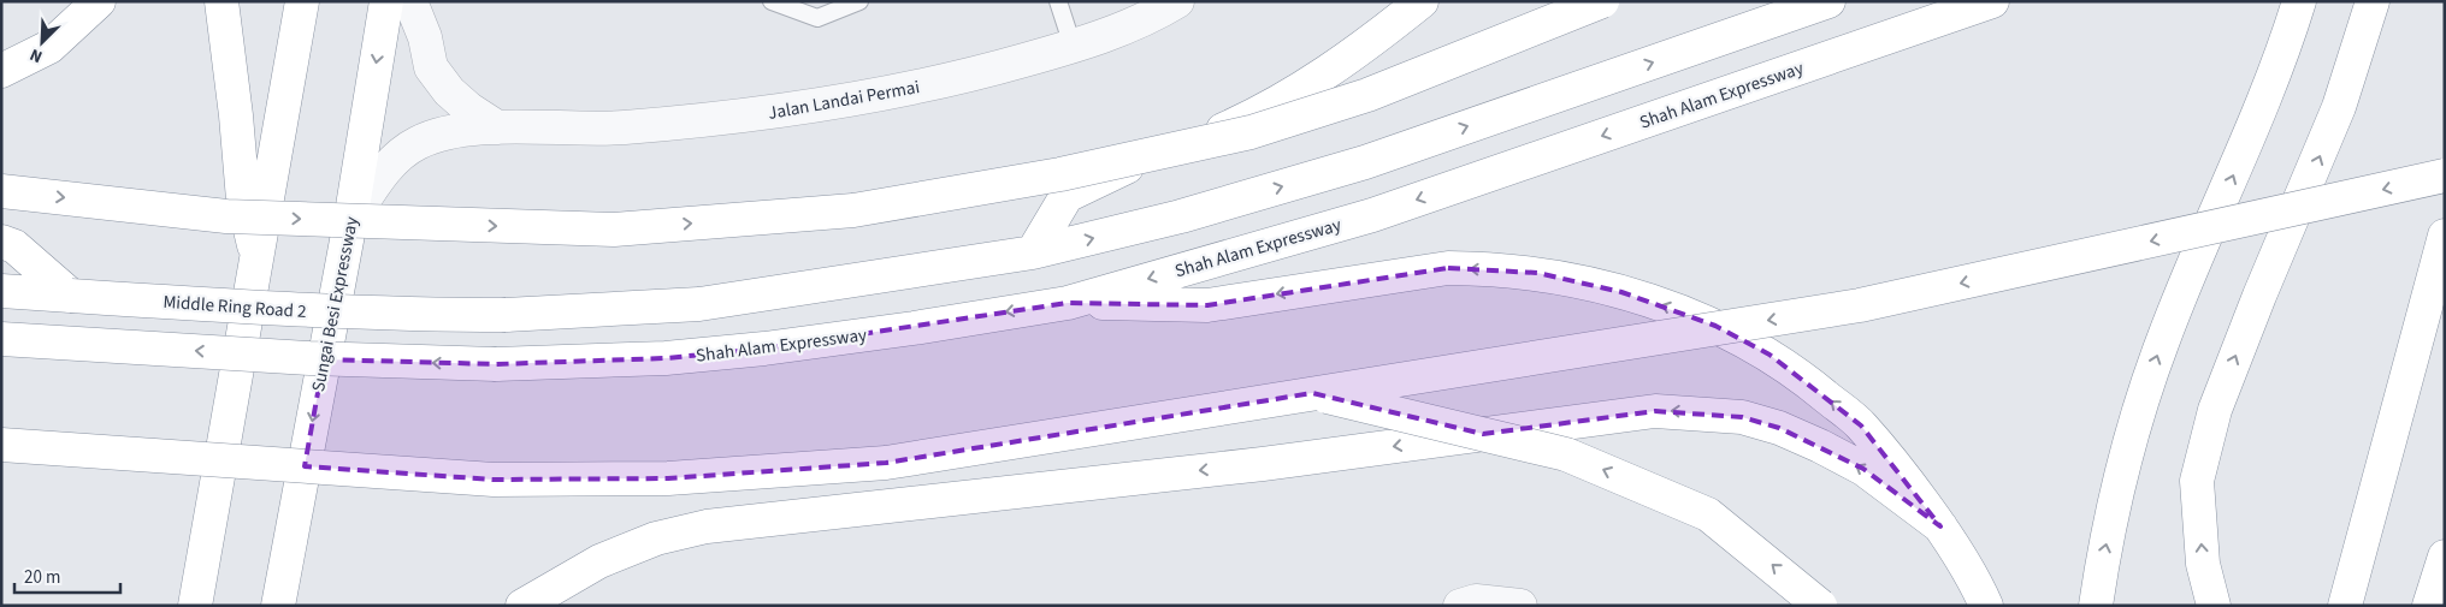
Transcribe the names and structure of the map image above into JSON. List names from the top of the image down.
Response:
{
  "streets": {
    "highway": ["Shah Alam Expressway", "Sungai Besi Expressway", "Middle Ring Road 2"],
    "street": ["Jalan Landai Permai"]
  },
  "crossings": [
    ["Jalan Landai Permai", "Sungai Besi Expressway"]
  ],
  "scale_bar": "20 m",
  "north": "bottom left"
}
